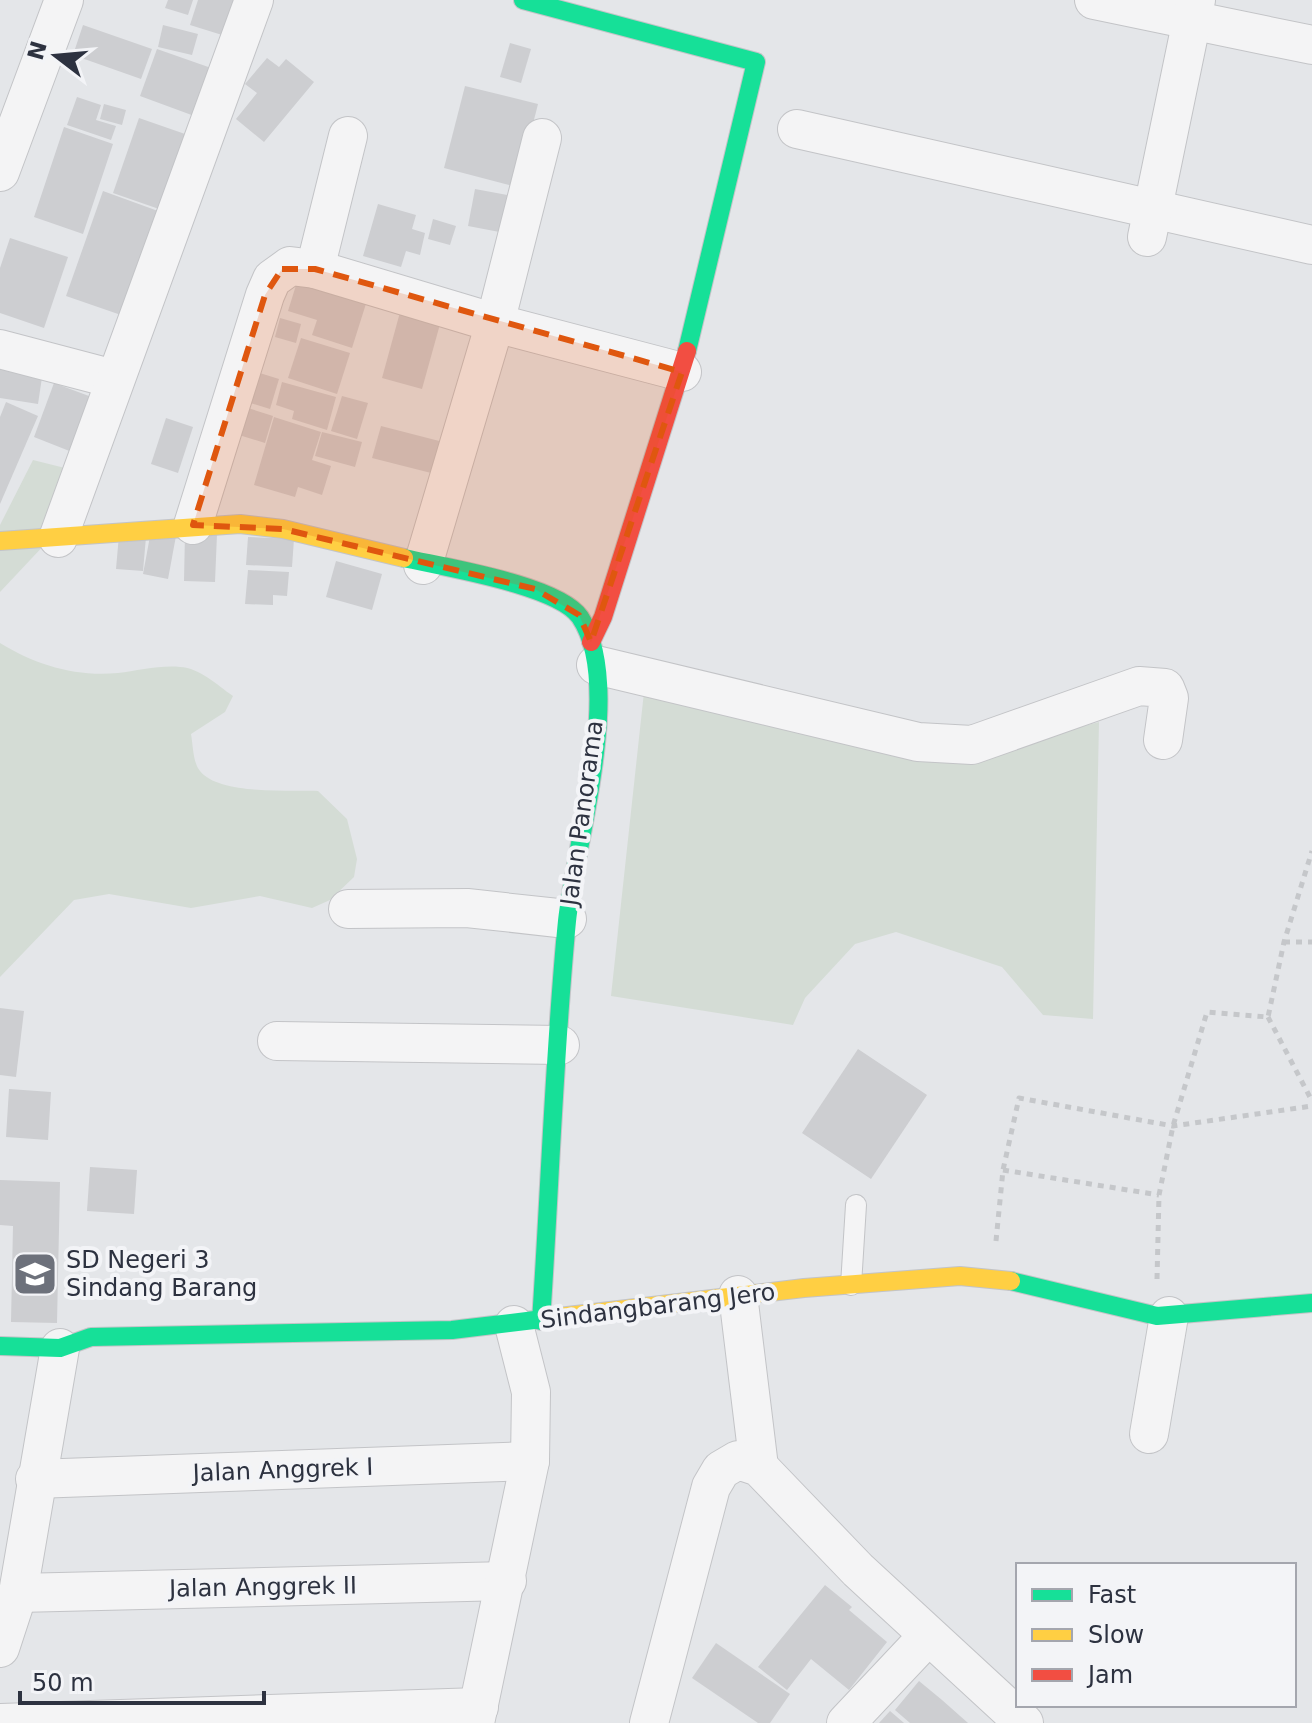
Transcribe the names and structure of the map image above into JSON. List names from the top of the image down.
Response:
{
  "streets": {
    "street": [
      "Jalan Panorama",
      "Sindangbarang Jero",
      "Jalan Anggrek I",
      "Jalan Anggrek II"
    ]
  },
  "crossings": [
    ["Jalan Panorama", "Sindangbarang Jero"]
  ],
  "places": {
    "school or university": ["SD Negeri 3 Sindang Barang"]
  },
  "legend": ["Fast", "Slow", "Jam"],
  "scale_bar": "50 m",
  "north": "left"
}
